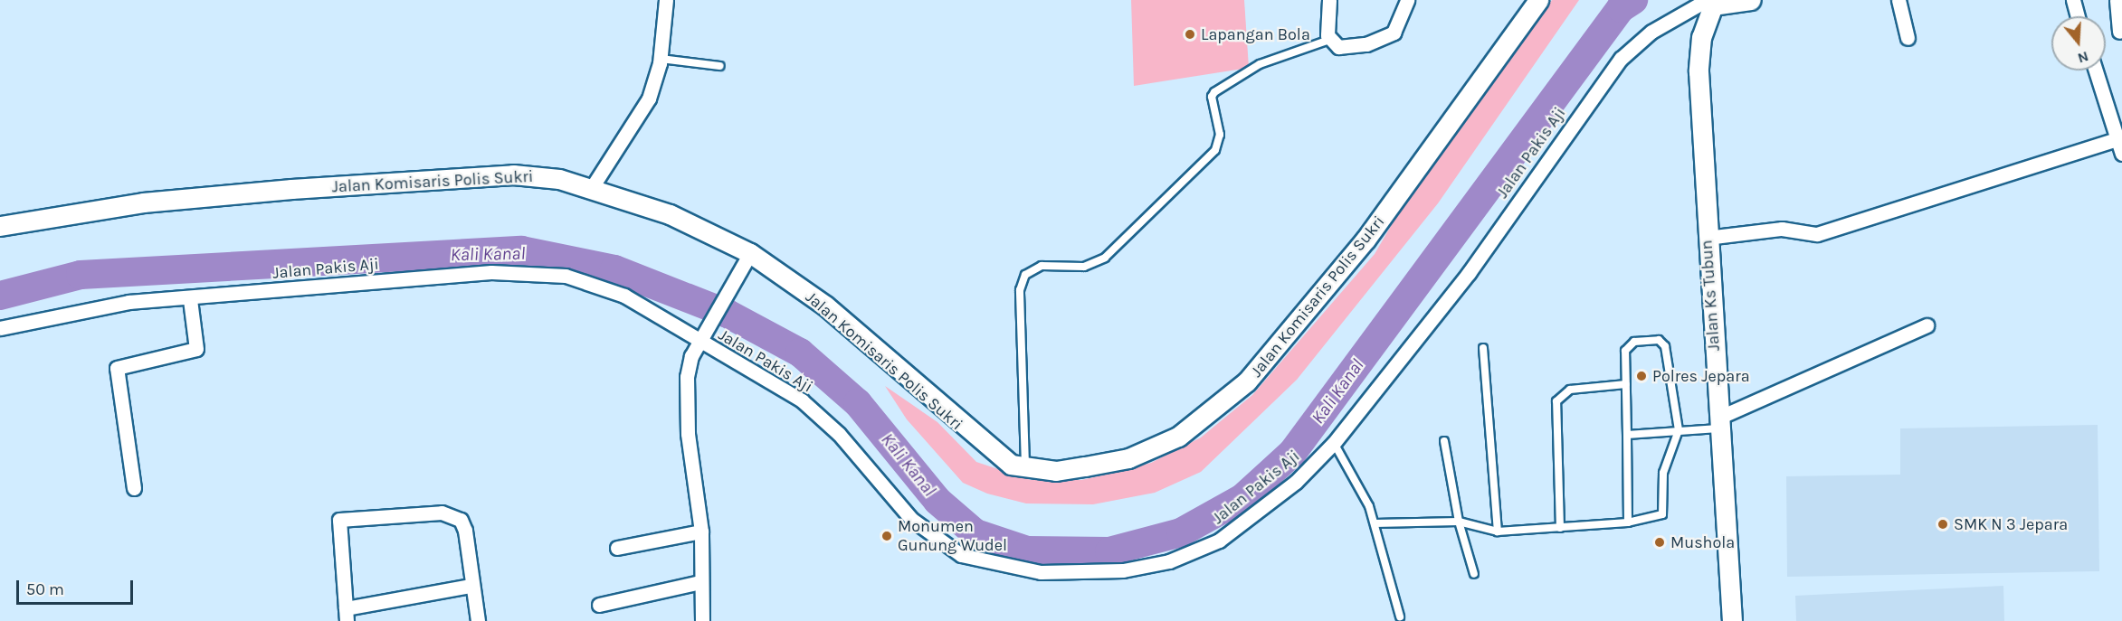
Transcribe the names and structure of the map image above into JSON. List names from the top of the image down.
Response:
{
  "streets": {
    "main road": ["Jalan Komisaris Polis Sukri", "Jalan Ks Tubun"],
    "street": ["Jalan Pakis Aji"]
  },
  "crossings": [
    ["Jalan Pakis Aji", "Jalan Ks Tubun"]
  ],
  "water": ["Kali Kanal"],
  "places": [
    "Lapangan Bola",
    "Polres Jepara",
    "SMK N 3 Jepara",
    "Monumen Gunung Wudel",
    "Mushola"
  ],
  "scale_bar": "50 m",
  "north": "bottom"
}
